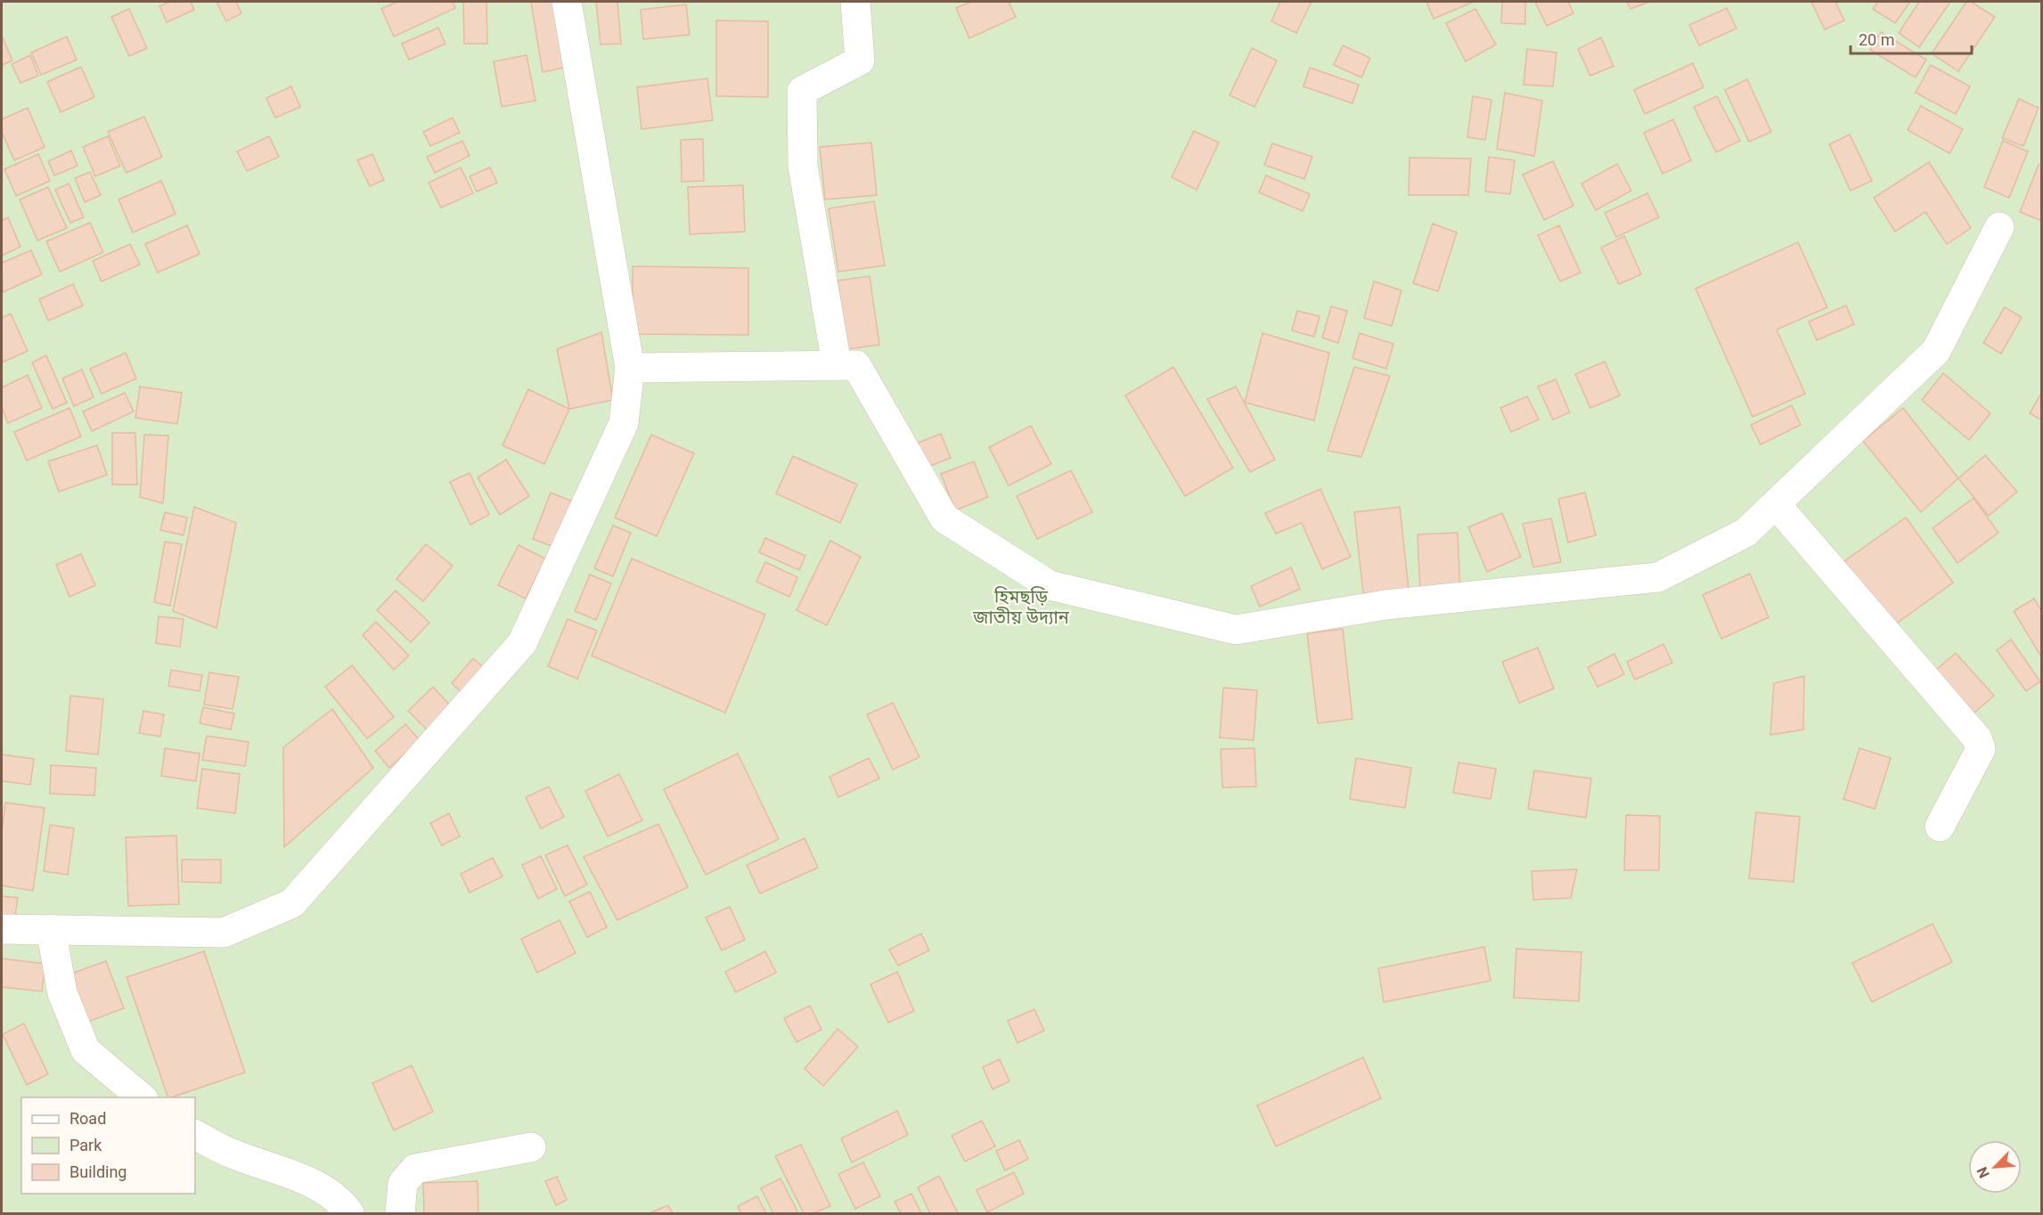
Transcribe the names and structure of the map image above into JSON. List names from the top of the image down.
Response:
{
  "parks": ["হিমছড়ি জাতীয় উদ্যান"],
  "legend": ["Road", "Park", "Building"],
  "scale_bar": "20 m",
  "north": "bottom left"
}
